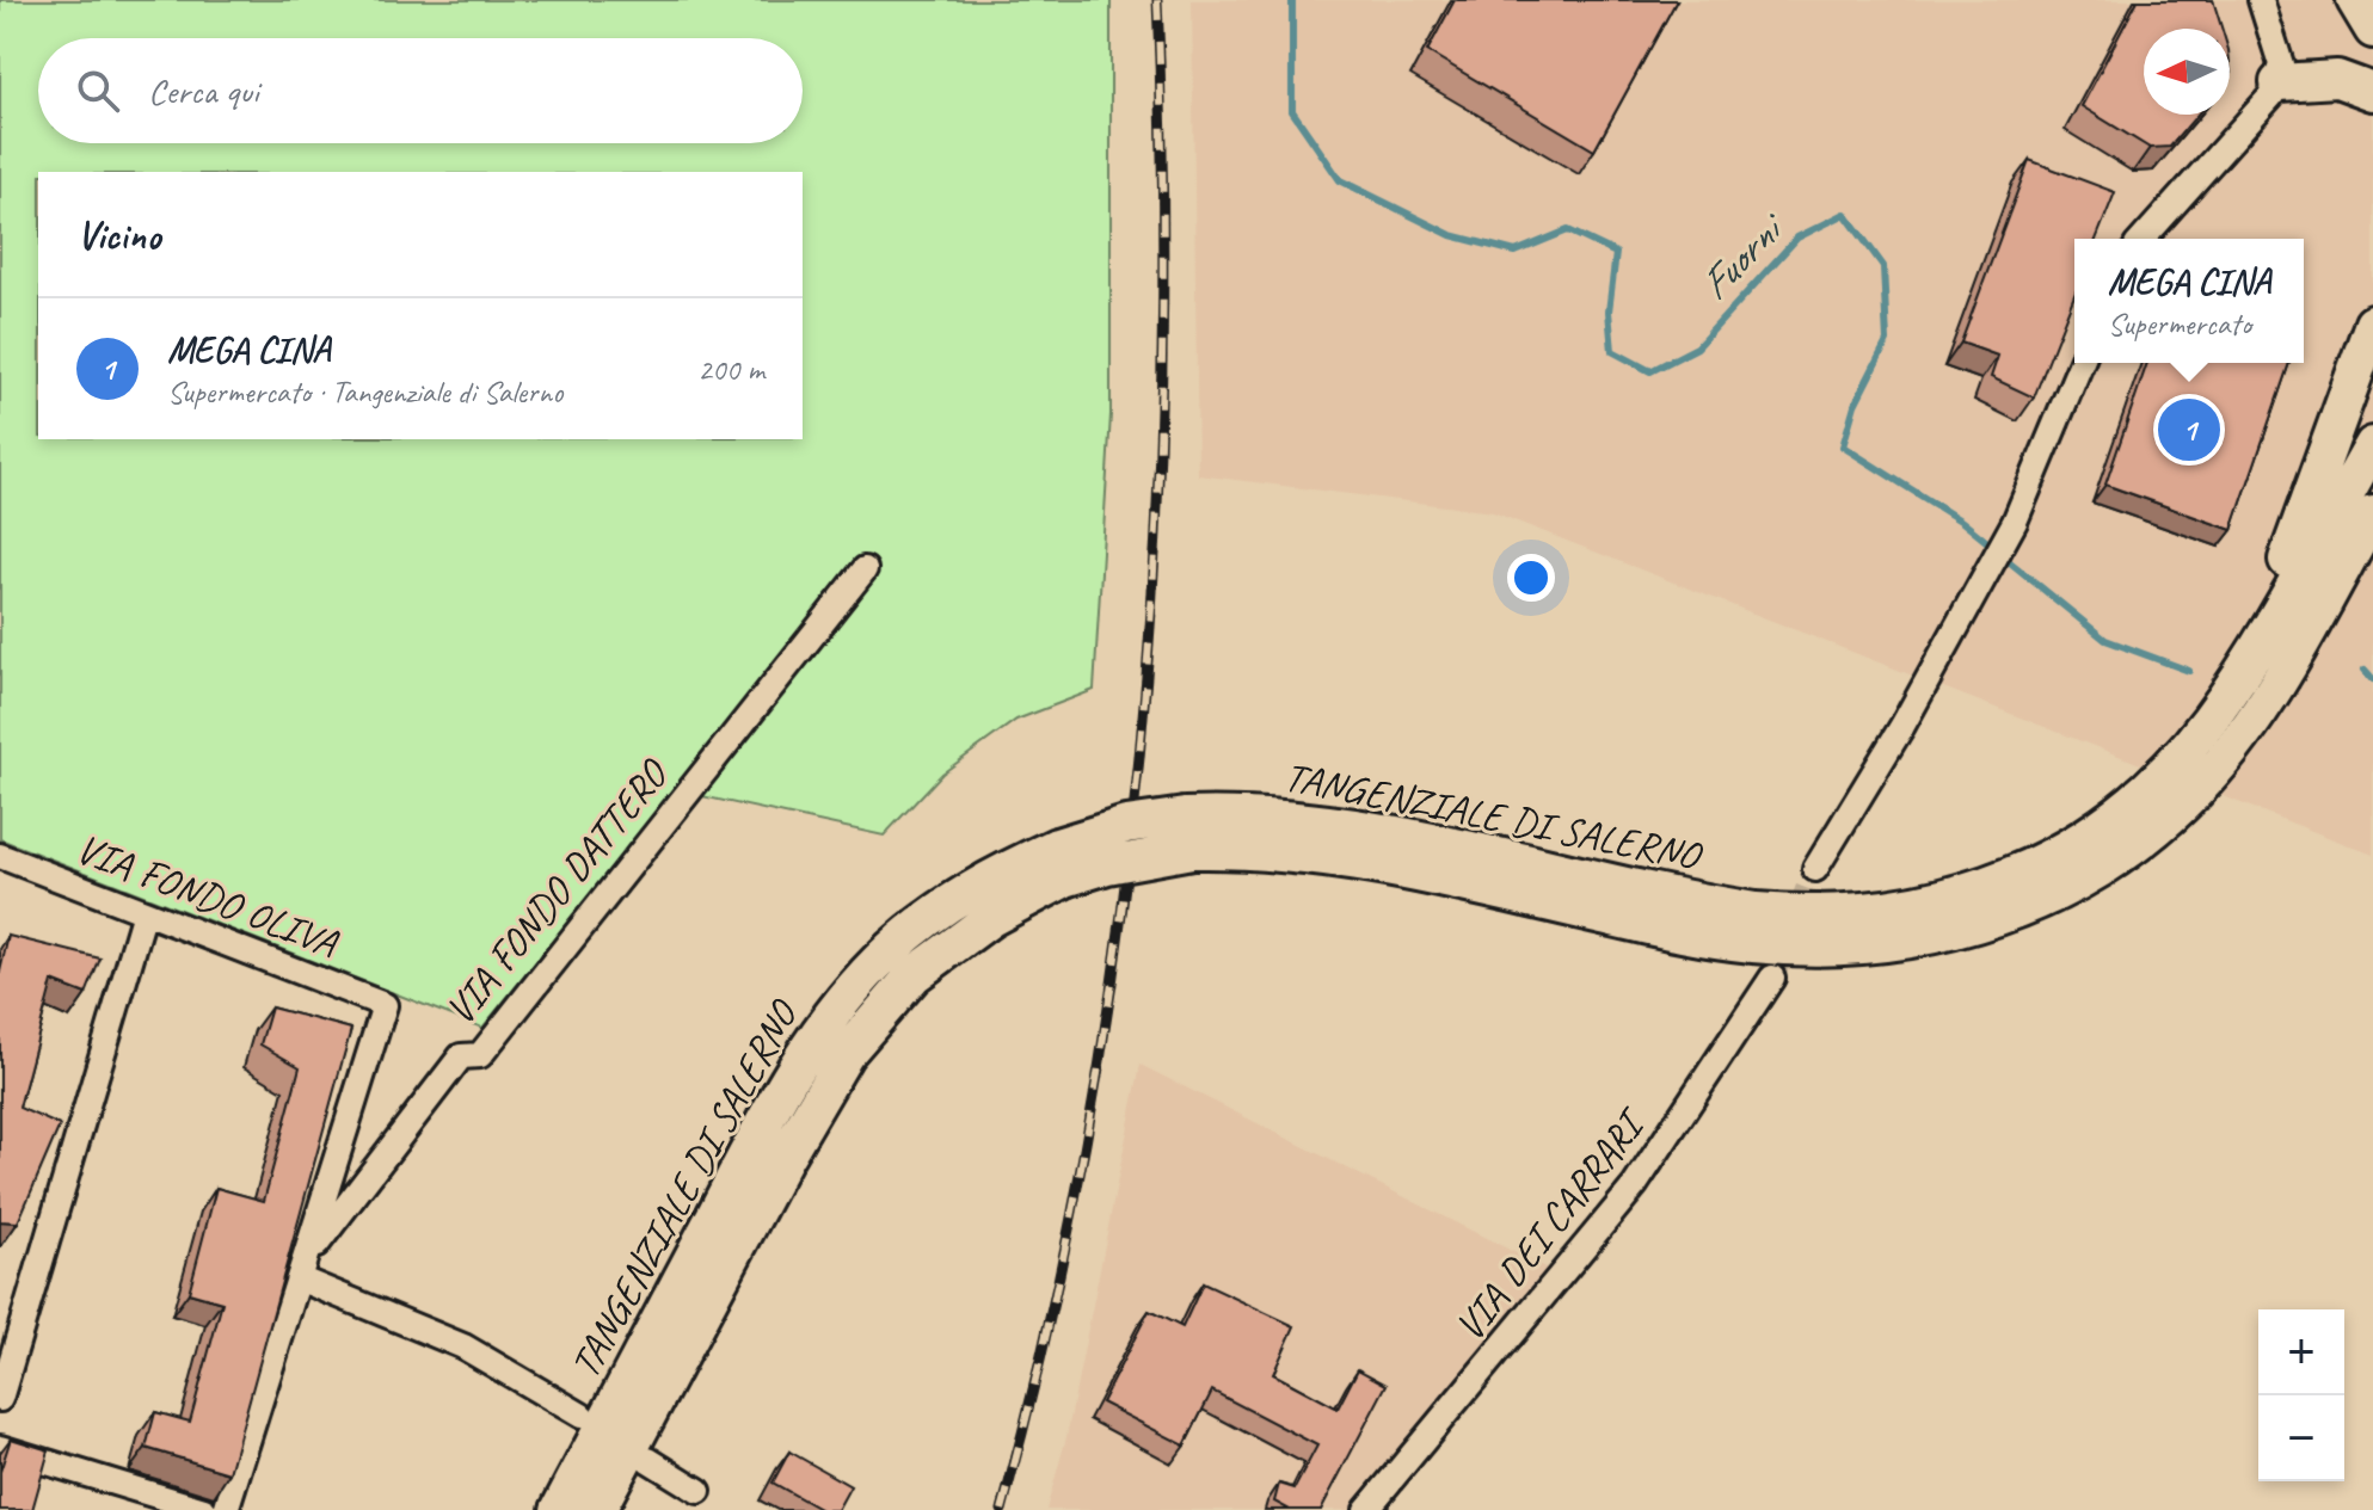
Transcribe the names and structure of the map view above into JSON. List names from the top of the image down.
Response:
{
  "streets": {
    "highway": ["TANGENZIALE DI SALERNO"],
    "street": ["VIA FONDO DATTERO", "VIA FONDO OLIVA", "VIA DEI CARRARI"]
  },
  "crossings": [
    ["VIA FONDO DATTERO", "VIA FONDO OLIVA"]
  ],
  "water": ["Fuorni"],
  "north": "left",
  "page": {
    "search": "Cerca qui",
    "heading": "Vicino",
    "popup": ["MEGA CINA", "Supermercato"],
    "list": [
      {
        "mark": "1",
        "name": "MEGA CINA",
        "note": "Supermercato · Tangenziale di Salerno",
        "value": "200 m"
      }
    ],
    "pins": "1",
    "map_buttons": ["+", "−"]
  }
}
